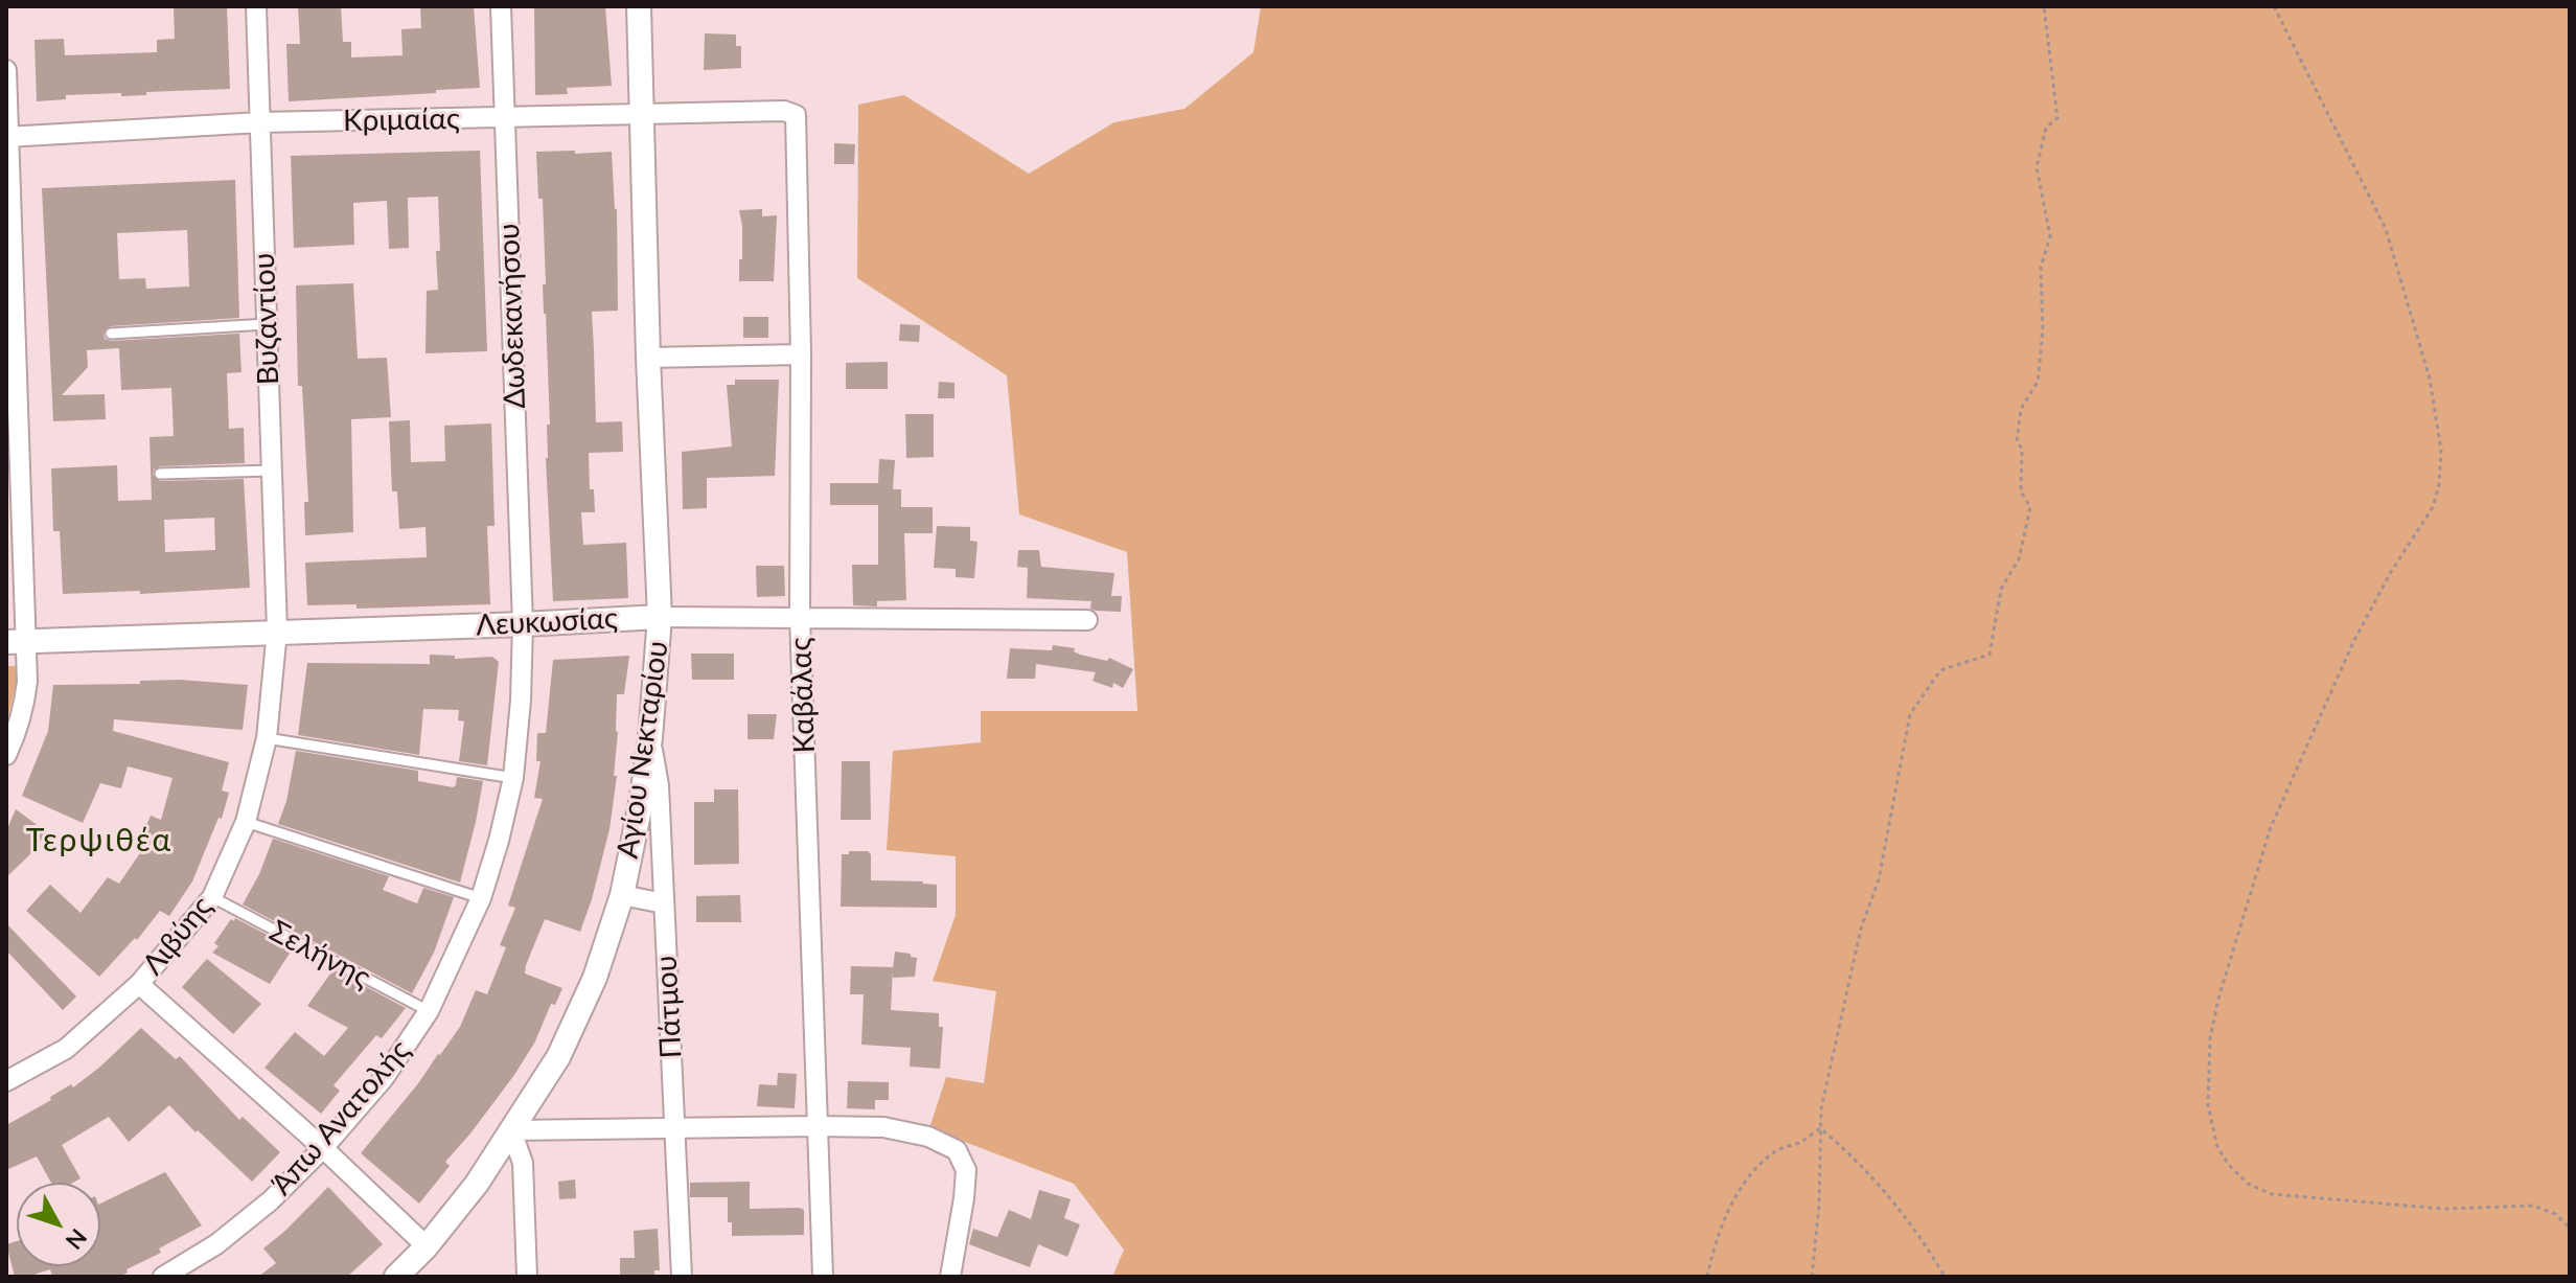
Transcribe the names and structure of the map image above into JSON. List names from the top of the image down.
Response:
{
  "streets": {
    "street": [
      "Κριμαίας",
      "Δωδεκανήσου",
      "Βυζαντίου",
      "Λευκωσίας",
      "Καβάλας",
      "Αγίου Νεκταρίου",
      "Λιβύης",
      "Πάτμου",
      "Άπω Ανατολής"
    ],
    "lane": ["Σελήνης"]
  },
  "crossings": [
    ["Κριμαίας", "Δωδεκανήσου"],
    ["Κριμαίας", "Βυζαντίου"],
    ["Κριμαίας", "Καβάλας"],
    ["Κριμαίας", "Αγίου Νεκταρίου"],
    ["Δωδεκανήσου", "Λευκωσίας"],
    ["Δωδεκανήσου", "Άπω Ανατολής"],
    ["Βυζαντίου", "Λευκωσίας"],
    ["Βυζαντίου", "Λιβύης"],
    ["Λευκωσίας", "Καβάλας"],
    ["Λευκωσίας", "Αγίου Νεκταρίου"],
    ["Λευκωσίας", "Λιβύης"],
    ["Λευκωσίας", "Άπω Ανατολής"],
    ["Αγίου Νεκταρίου", "Πάτμου"],
    ["Λιβύης", "Σελήνης"],
    ["Σελήνης", "Άπω Ανατολής"]
  ],
  "districts": ["Τερψιθέα"],
  "north": "bottom right"
}
